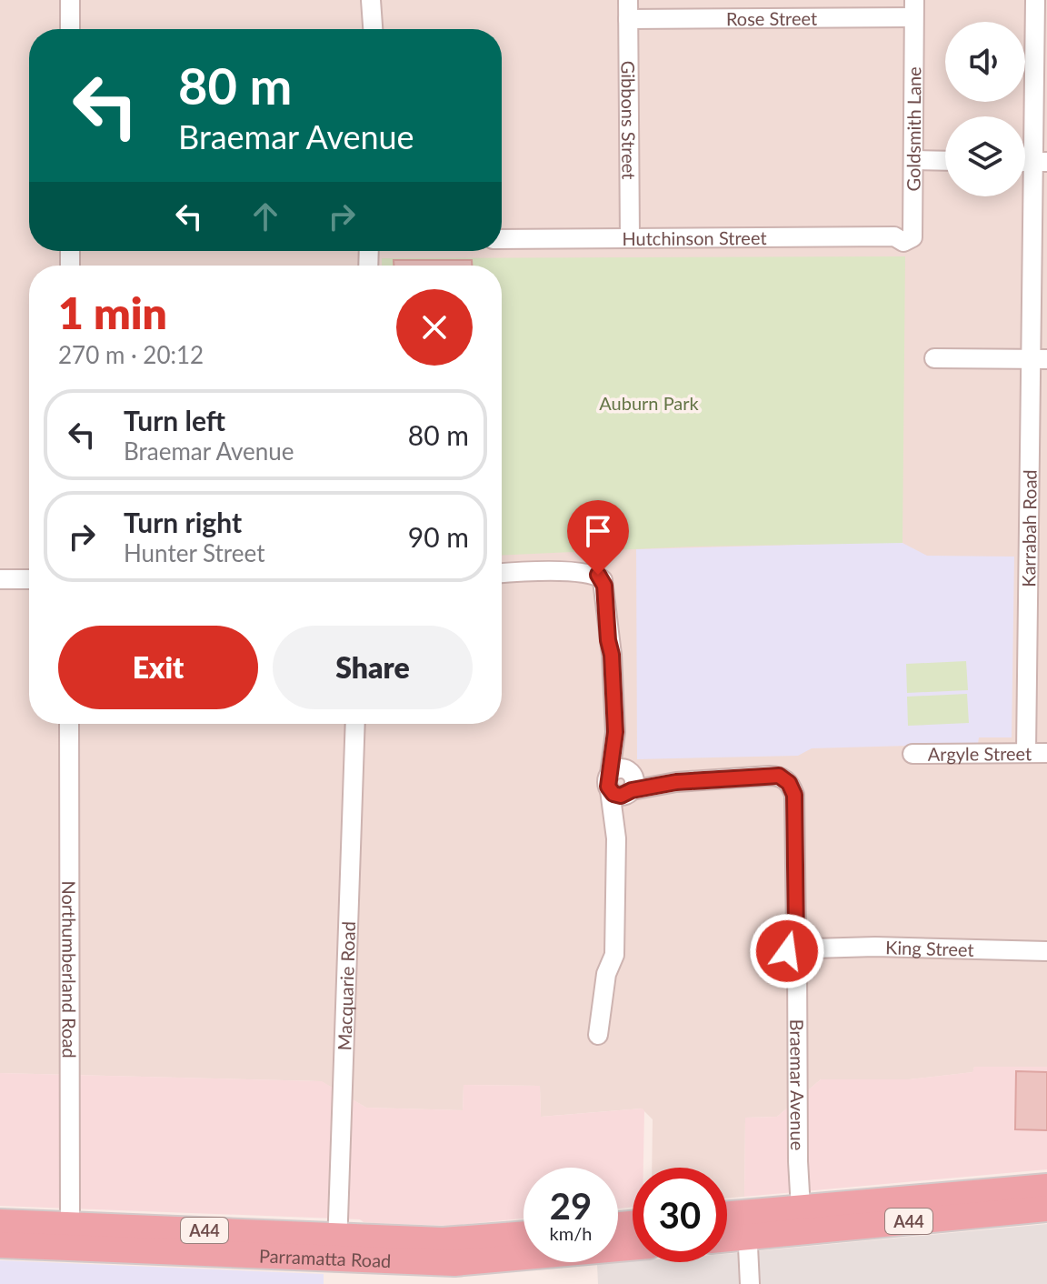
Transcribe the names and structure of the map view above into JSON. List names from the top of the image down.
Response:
{
  "streets": {
    "highway": ["A44", "Parramatta Road"],
    "street": [
      "Rose Street",
      "Gibbons Street",
      "Goldsmith Lane",
      "Hutchinson Street",
      "Karrabah Road",
      "Argyle Street",
      "King Street",
      "Northumberland Road",
      "Macquarie Road",
      "Braemar Avenue"
    ]
  },
  "crossings": [
    ["Rose Street", "Gibbons Street"],
    ["Rose Street", "Goldsmith Lane"],
    ["Gibbons Street", "Hutchinson Street"],
    ["Goldsmith Lane", "Hutchinson Street"],
    ["Karrabah Road", "Argyle Street"],
    ["King Street", "Braemar Avenue"],
    ["Northumberland Road", "Parramatta Road"],
    ["Macquarie Road", "Parramatta Road"],
    ["Braemar Avenue", "A44"]
  ],
  "parks": ["Auburn Park"],
  "page": {
    "turn": ["80 m", "Braemar Avenue"],
    "heading": ["1 min", "270 m · 20:12"],
    "list": [
      {
        "name": "Turn left",
        "note": "Braemar Avenue",
        "value": "80 m"
      },
      {
        "name": "Turn right",
        "note": "Hunter Street",
        "value": "90 m"
      }
    ],
    "buttons": ["Exit", "Share"],
    "speed": "29 km/h",
    "limit": "30"
  }
}
